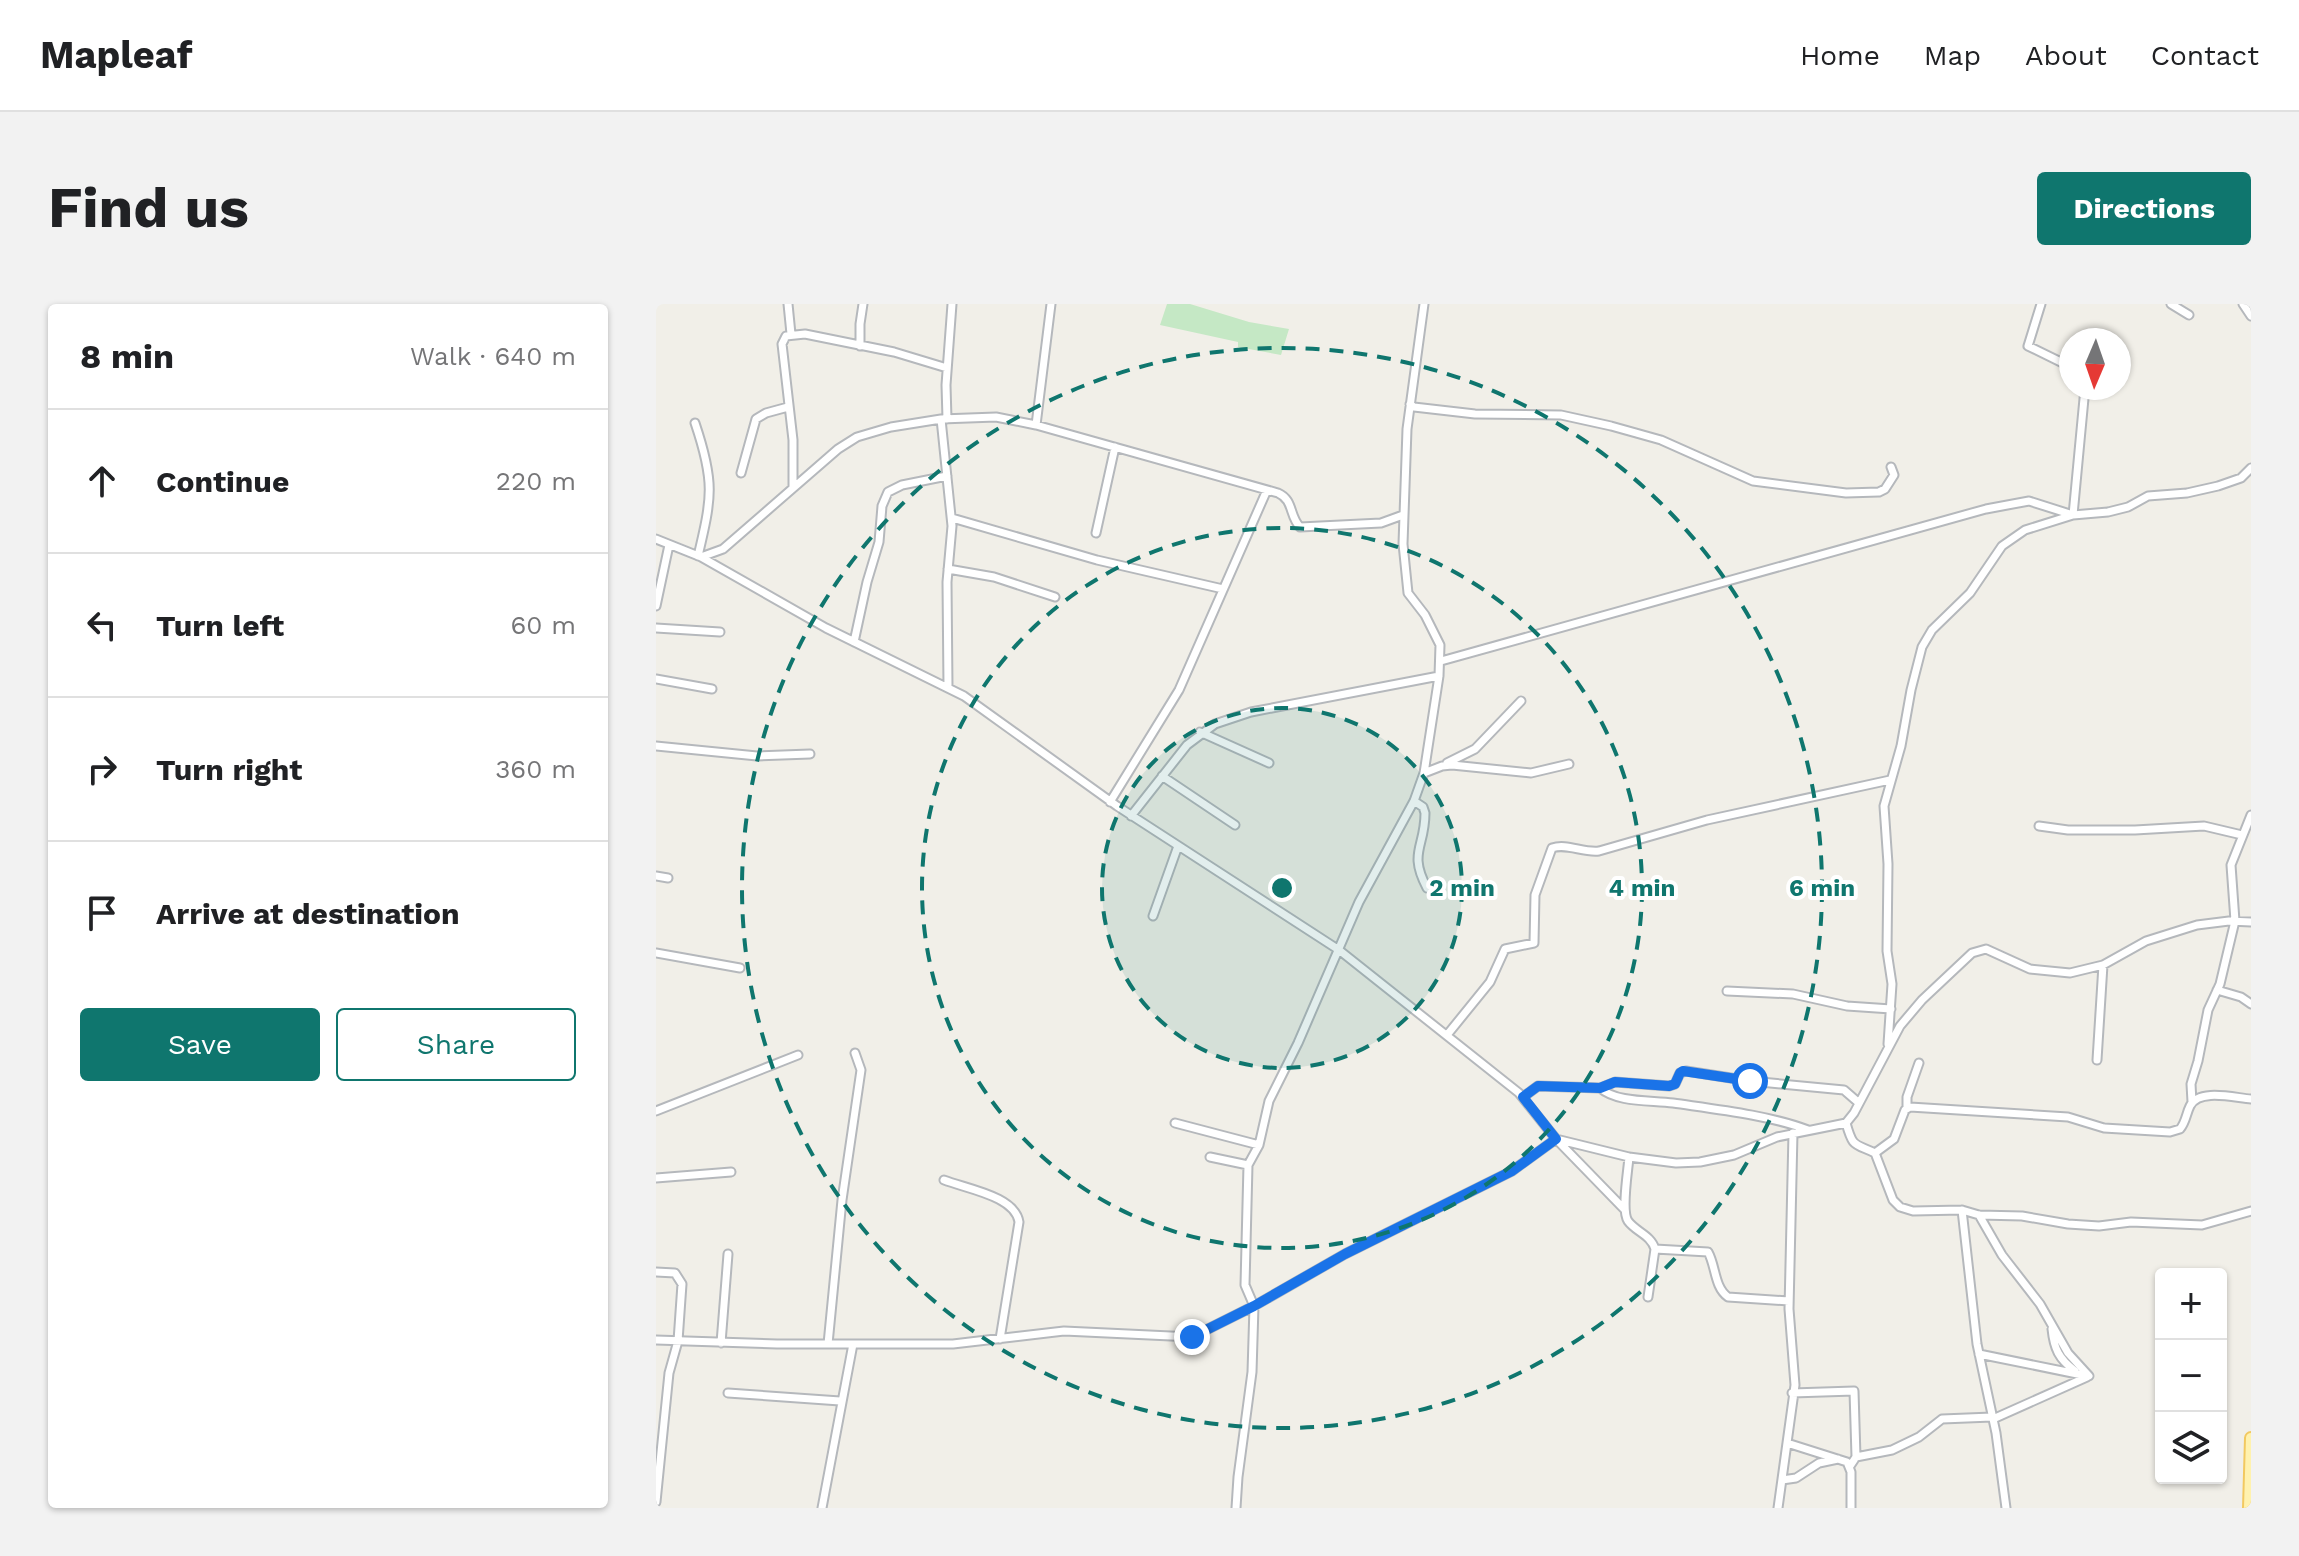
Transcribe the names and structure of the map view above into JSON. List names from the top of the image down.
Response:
{
  "north": "bottom",
  "page": {
    "header": "Mapleaf",
    "nav": [
      "Home",
      "Map",
      "About",
      "Contact"
    ],
    "buttons": [
      "Directions",
      ["Save", "Share"]
    ],
    "title": "Find us",
    "heading": ["8 min", "Walk · 640 m"],
    "list": [
      ["Continue", "220 m"],
      ["Turn left", "60 m"],
      ["Turn right", "360 m"],
      "Arrive at destination"
    ],
    "map_buttons": ["+", "−"]
  },
  "rings": ["2 min", "4 min", "6 min"]
}
